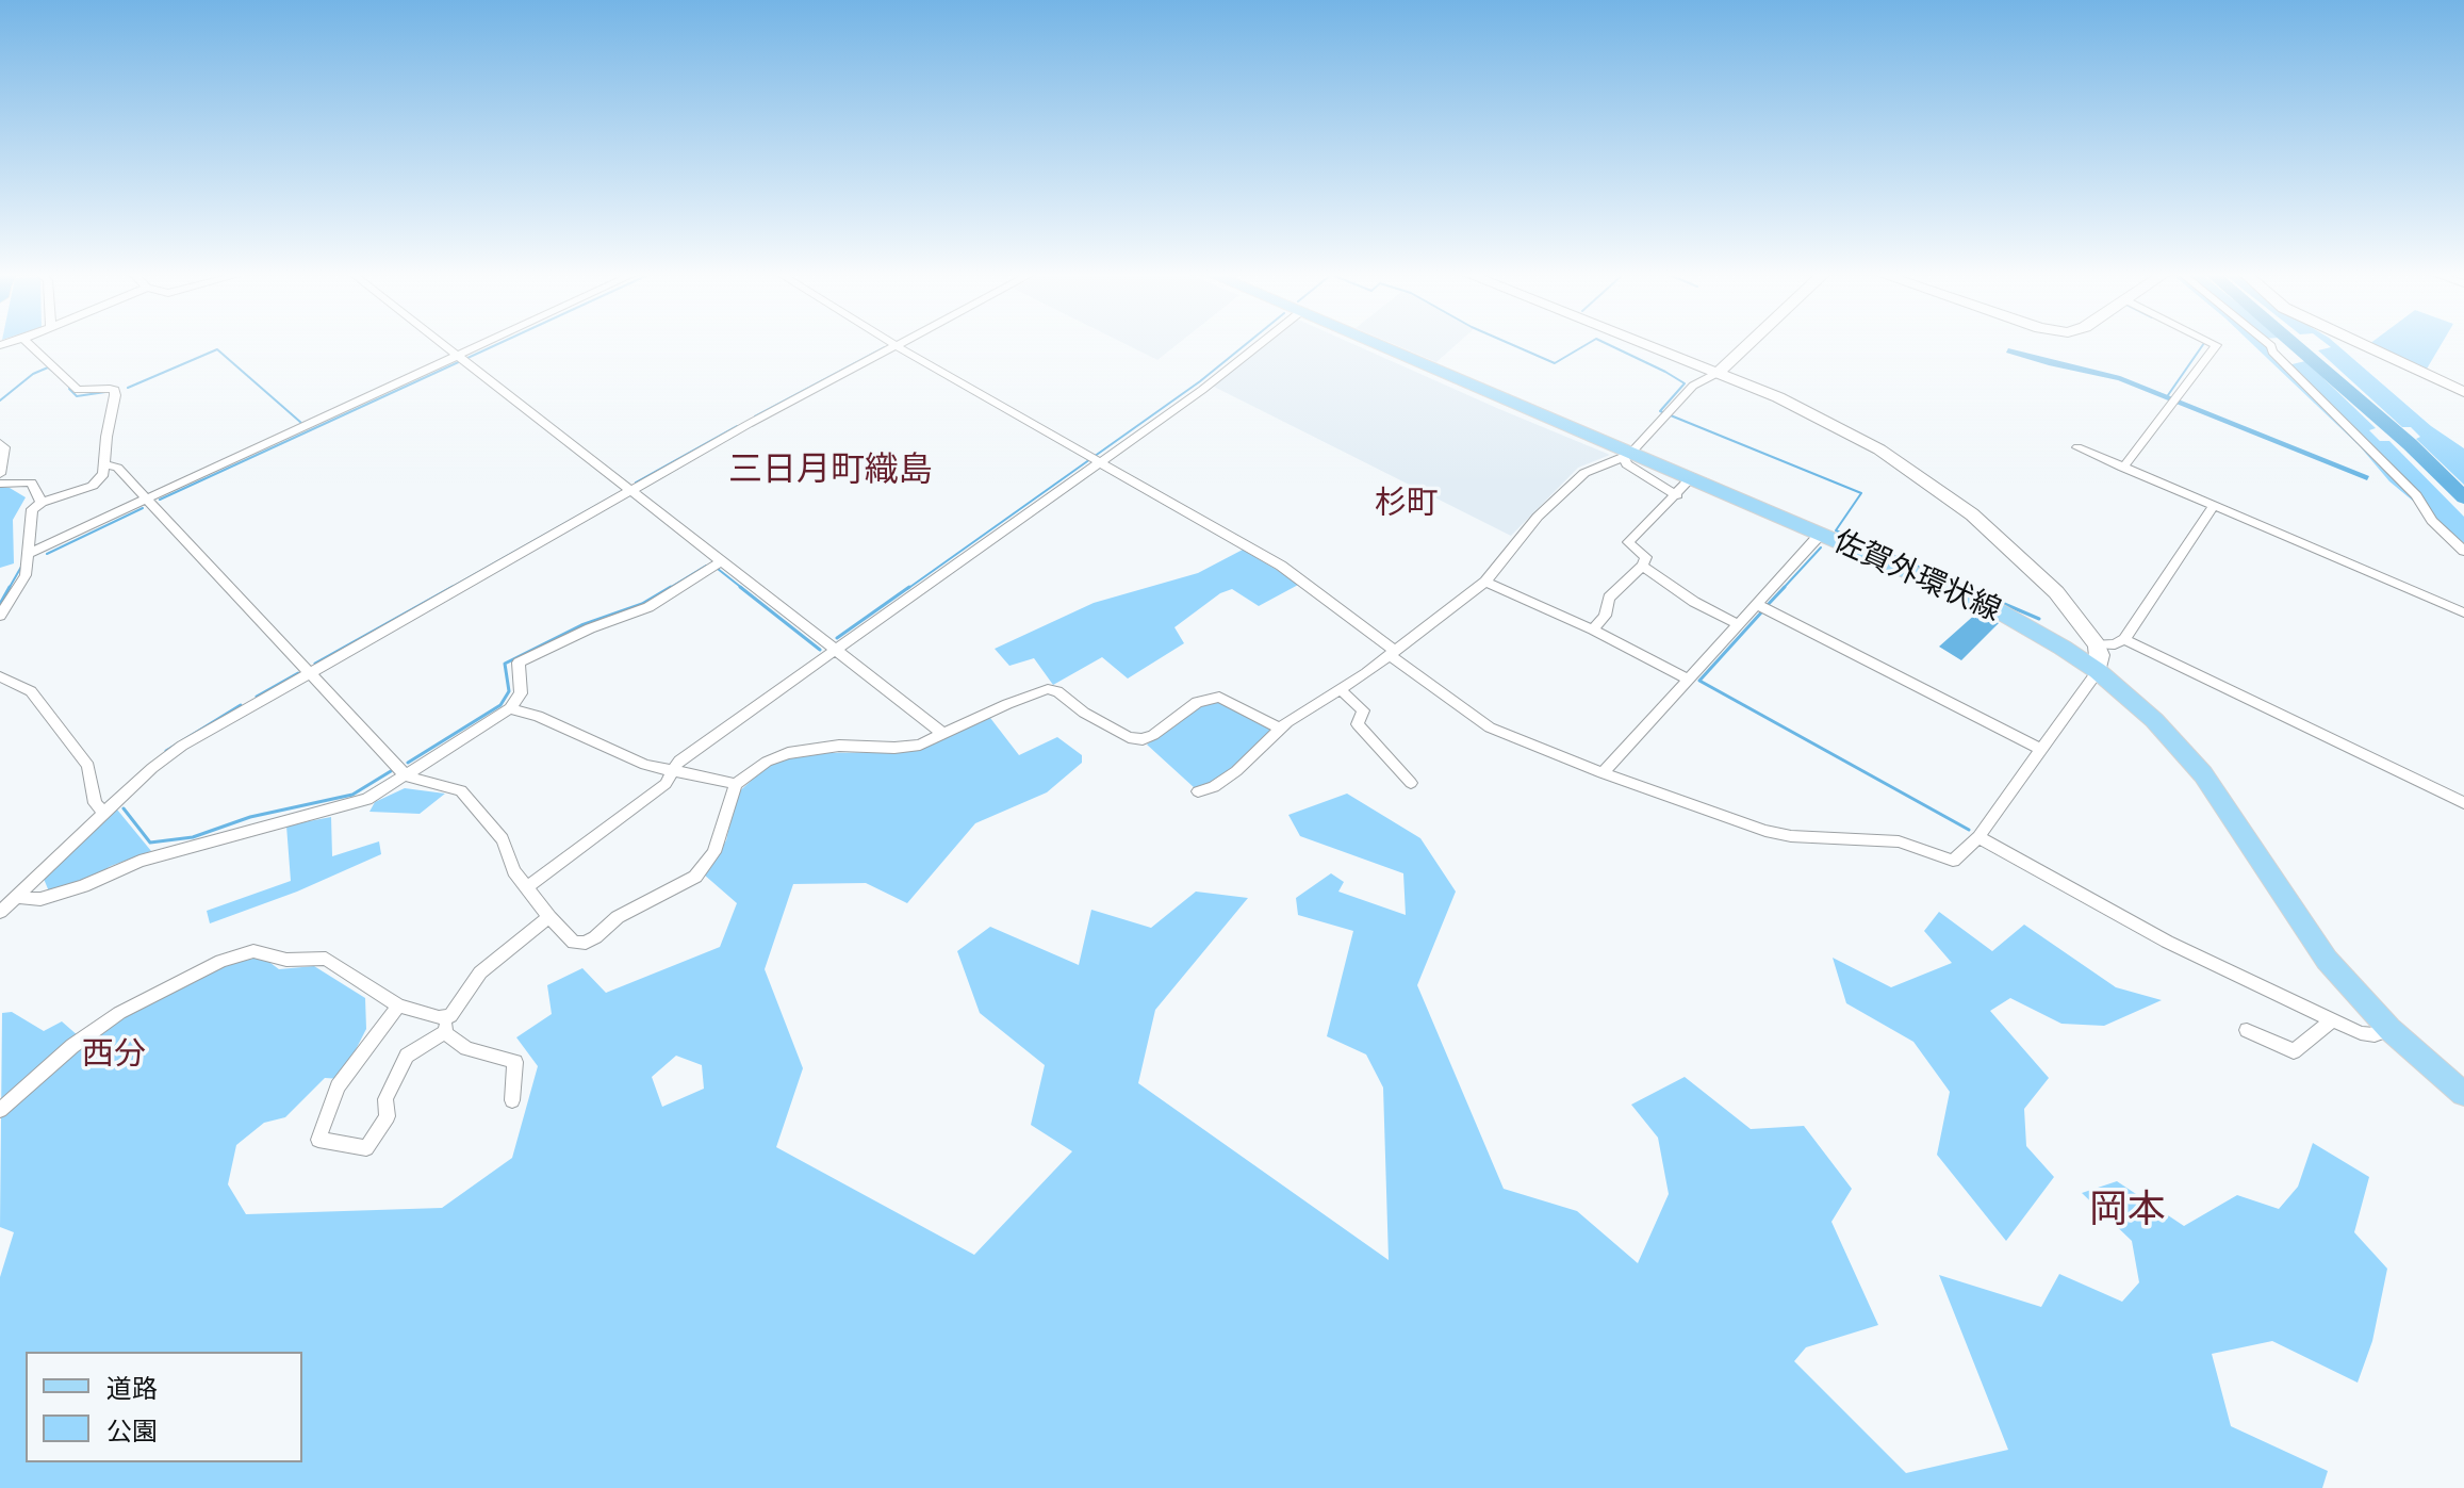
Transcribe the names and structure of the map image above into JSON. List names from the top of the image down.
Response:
{
  "streets": {
    "main road": ["佐賀外環状線"]
  },
  "districts": [
    "三日月町織島",
    "杉町",
    "西分",
    "岡本"
  ],
  "legend": ["道路", "公園"]
}
